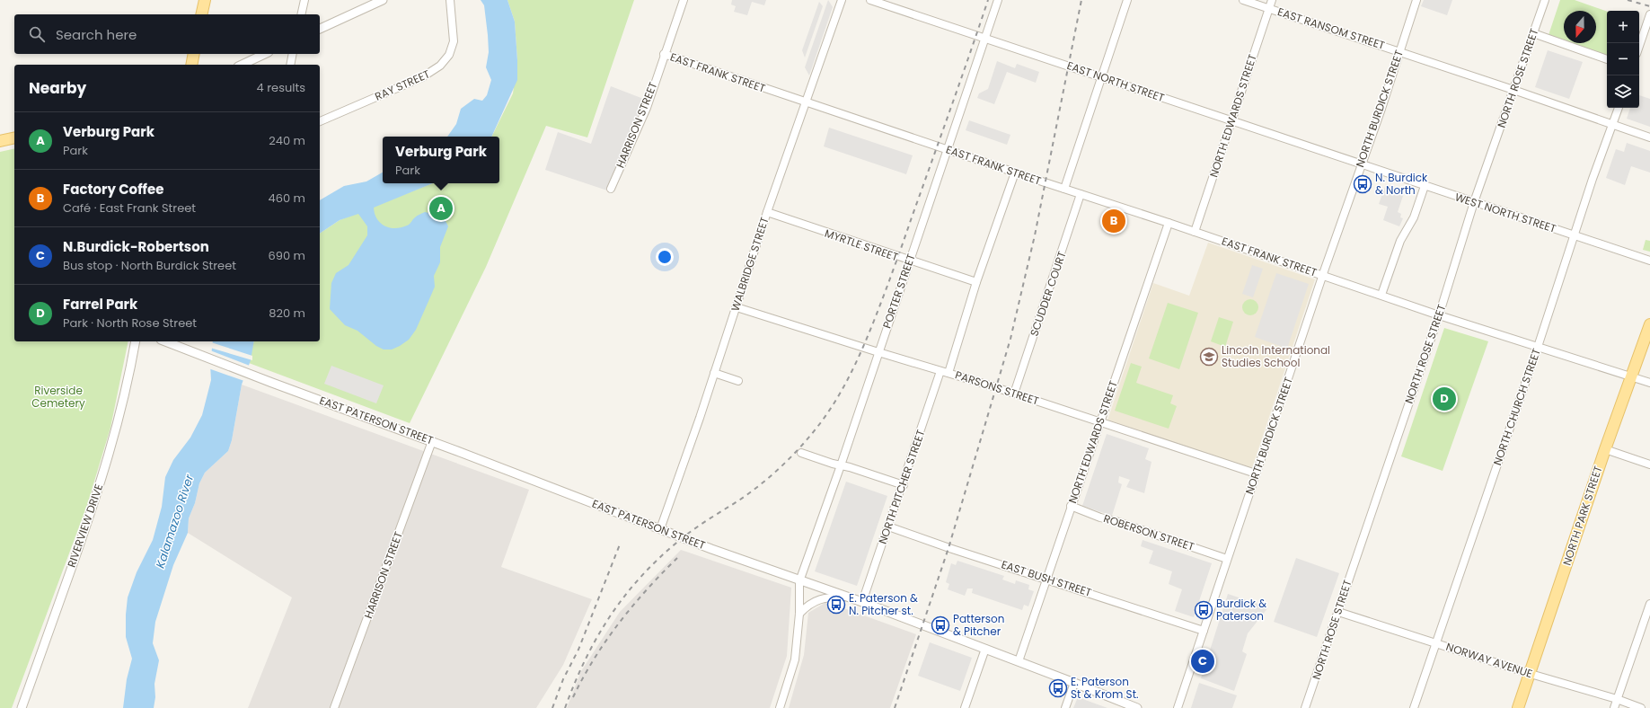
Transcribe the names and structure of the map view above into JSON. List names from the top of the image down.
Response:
{
  "streets": {
    "main road": ["NORTH PARK STREET"],
    "street": [
      "EAST RANSOM STREET",
      "EAST FRANK STREET",
      "NORTH ROSE STREET",
      "EAST NORTH STREET",
      "RAY STREET",
      "NORTH BURDICK STREET",
      "NORTH EDWARDS STREET",
      "HARRISON STREET",
      "WEST NORTH STREET",
      "MYRTLE STREET",
      "WALBRIDGE STREET",
      "PORTER STREET",
      "SCUDDER COURT",
      "PARSONS STREET",
      "NORTH CHURCH STREET",
      "EAST PATERSON STREET",
      "NORTH PITCHER STREET",
      "RIVERVIEW DRIVE",
      "ROBERSON STREET",
      "EAST BUSH STREET",
      "NORWAY AVENUE"
    ]
  },
  "crossings": [
    ["EAST RANSOM STREET", "NORTH ROSE STREET"],
    ["EAST RANSOM STREET", "NORTH BURDICK STREET"],
    ["EAST RANSOM STREET", "NORTH EDWARDS STREET"],
    ["EAST RANSOM STREET", "NORTH CHURCH STREET"],
    ["EAST FRANK STREET", "NORTH ROSE STREET"],
    ["EAST FRANK STREET", "NORTH BURDICK STREET"],
    ["EAST FRANK STREET", "NORTH EDWARDS STREET"],
    ["EAST FRANK STREET", "HARRISON STREET"],
    ["EAST FRANK STREET", "WALBRIDGE STREET"],
    ["EAST FRANK STREET", "PORTER STREET"],
    ["EAST FRANK STREET", "SCUDDER COURT"],
    ["EAST FRANK STREET", "NORTH CHURCH STREET"],
    ["EAST FRANK STREET", "NORTH PITCHER STREET"],
    ["EAST FRANK STREET", "NORTH PARK STREET"],
    ["NORTH ROSE STREET", "WEST NORTH STREET"],
    ["NORTH ROSE STREET", "NORWAY AVENUE"],
    ["EAST NORTH STREET", "NORTH BURDICK STREET"],
    ["EAST NORTH STREET", "NORTH EDWARDS STREET"],
    ["EAST NORTH STREET", "WEST NORTH STREET"],
    ["EAST NORTH STREET", "PORTER STREET"],
    ["NORTH BURDICK STREET", "WEST NORTH STREET"],
    ["NORTH BURDICK STREET", "PARSONS STREET"],
    ["NORTH BURDICK STREET", "ROBERSON STREET"],
    ["NORTH BURDICK STREET", "EAST BUSH STREET"],
    ["NORTH EDWARDS STREET", "PARSONS STREET"],
    ["NORTH EDWARDS STREET", "EAST PATERSON STREET"],
    ["NORTH EDWARDS STREET", "ROBERSON STREET"],
    ["NORTH EDWARDS STREET", "EAST BUSH STREET"],
    ["HARRISON STREET", "EAST PATERSON STREET"],
    ["WEST NORTH STREET", "NORTH CHURCH STREET"],
    ["MYRTLE STREET", "WALBRIDGE STREET"],
    ["MYRTLE STREET", "PORTER STREET"],
    ["MYRTLE STREET", "NORTH PITCHER STREET"],
    ["WALBRIDGE STREET", "PARSONS STREET"],
    ["WALBRIDGE STREET", "EAST PATERSON STREET"],
    ["PORTER STREET", "PARSONS STREET"],
    ["PORTER STREET", "EAST PATERSON STREET"],
    ["SCUDDER COURT", "PARSONS STREET"],
    ["PARSONS STREET", "NORTH PITCHER STREET"],
    ["NORTH CHURCH STREET", "NORWAY AVENUE"],
    ["EAST PATERSON STREET", "NORTH PITCHER STREET"],
    ["NORTH PITCHER STREET", "EAST BUSH STREET"],
    ["NORTH PARK STREET", "NORWAY AVENUE"]
  ],
  "water": ["Kalamazoo River"],
  "parks": ["Riverside Cemetery"],
  "places": {
    "bus stop": [
      "N. Burdick & North",
      "E. Paterson & N. Pitcher st.",
      "Burdick & Paterson",
      "Patterson & Pitcher",
      "E. Paterson St & Krom St."
    ],
    "school or university": ["Lincoln International Studies School"]
  },
  "north": "bottom",
  "page": {
    "map_buttons": ["+", "−"],
    "search": "Search here",
    "heading": ["Nearby", "4 results"],
    "list": [
      {
        "mark": "A",
        "name": "Verburg Park",
        "note": "Park",
        "value": "240 m"
      },
      {
        "mark": "B",
        "name": "Factory Coffee",
        "note": "Café · East Frank Street",
        "value": "460 m"
      },
      {
        "mark": "C",
        "name": "N.Burdick-Robertson",
        "note": "Bus stop · North Burdick Street",
        "value": "690 m"
      },
      {
        "mark": "D",
        "name": "Farrel Park",
        "note": "Park · North Rose Street",
        "value": "820 m"
      }
    ],
    "popup": ["Verburg Park", "Park"],
    "pins": [
      "A",
      "B",
      "D",
      "C"
    ]
  }
}
